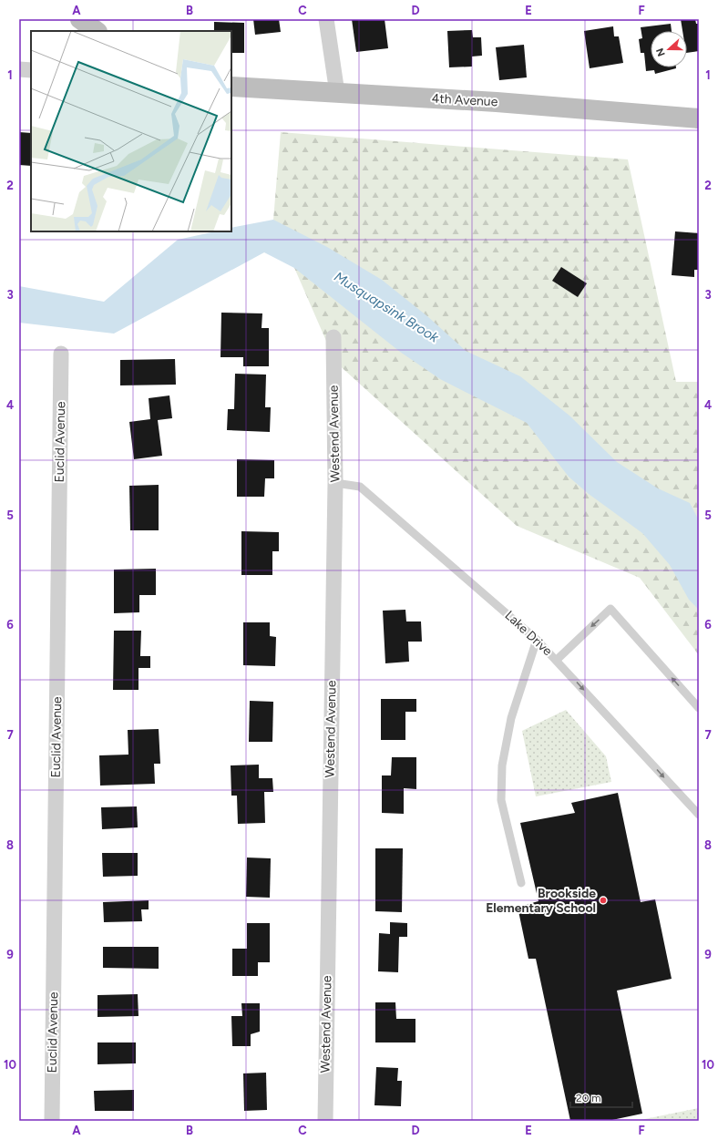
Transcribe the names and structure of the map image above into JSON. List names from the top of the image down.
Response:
{
  "streets": {
    "main road": ["4th Avenue"],
    "street": ["Westend Avenue", "Euclid Avenue"],
    "lane": ["Lake Drive"]
  },
  "crossings": [
    ["Westend Avenue", "Lake Drive"]
  ],
  "one_way": ["Lake Drive"],
  "water": ["Musquapsink Brook"],
  "places": ["Brookside Elementary School"],
  "scale_bar": "20 m",
  "north": "left",
  "grid": {
    "columns": [
      "A",
      "B",
      "C",
      "D",
      "E",
      "F"
    ],
    "rows": [
      "1",
      "2",
      "3",
      "4",
      "5",
      "6",
      "7",
      "8",
      "9",
      "10"
    ]
  }
}
